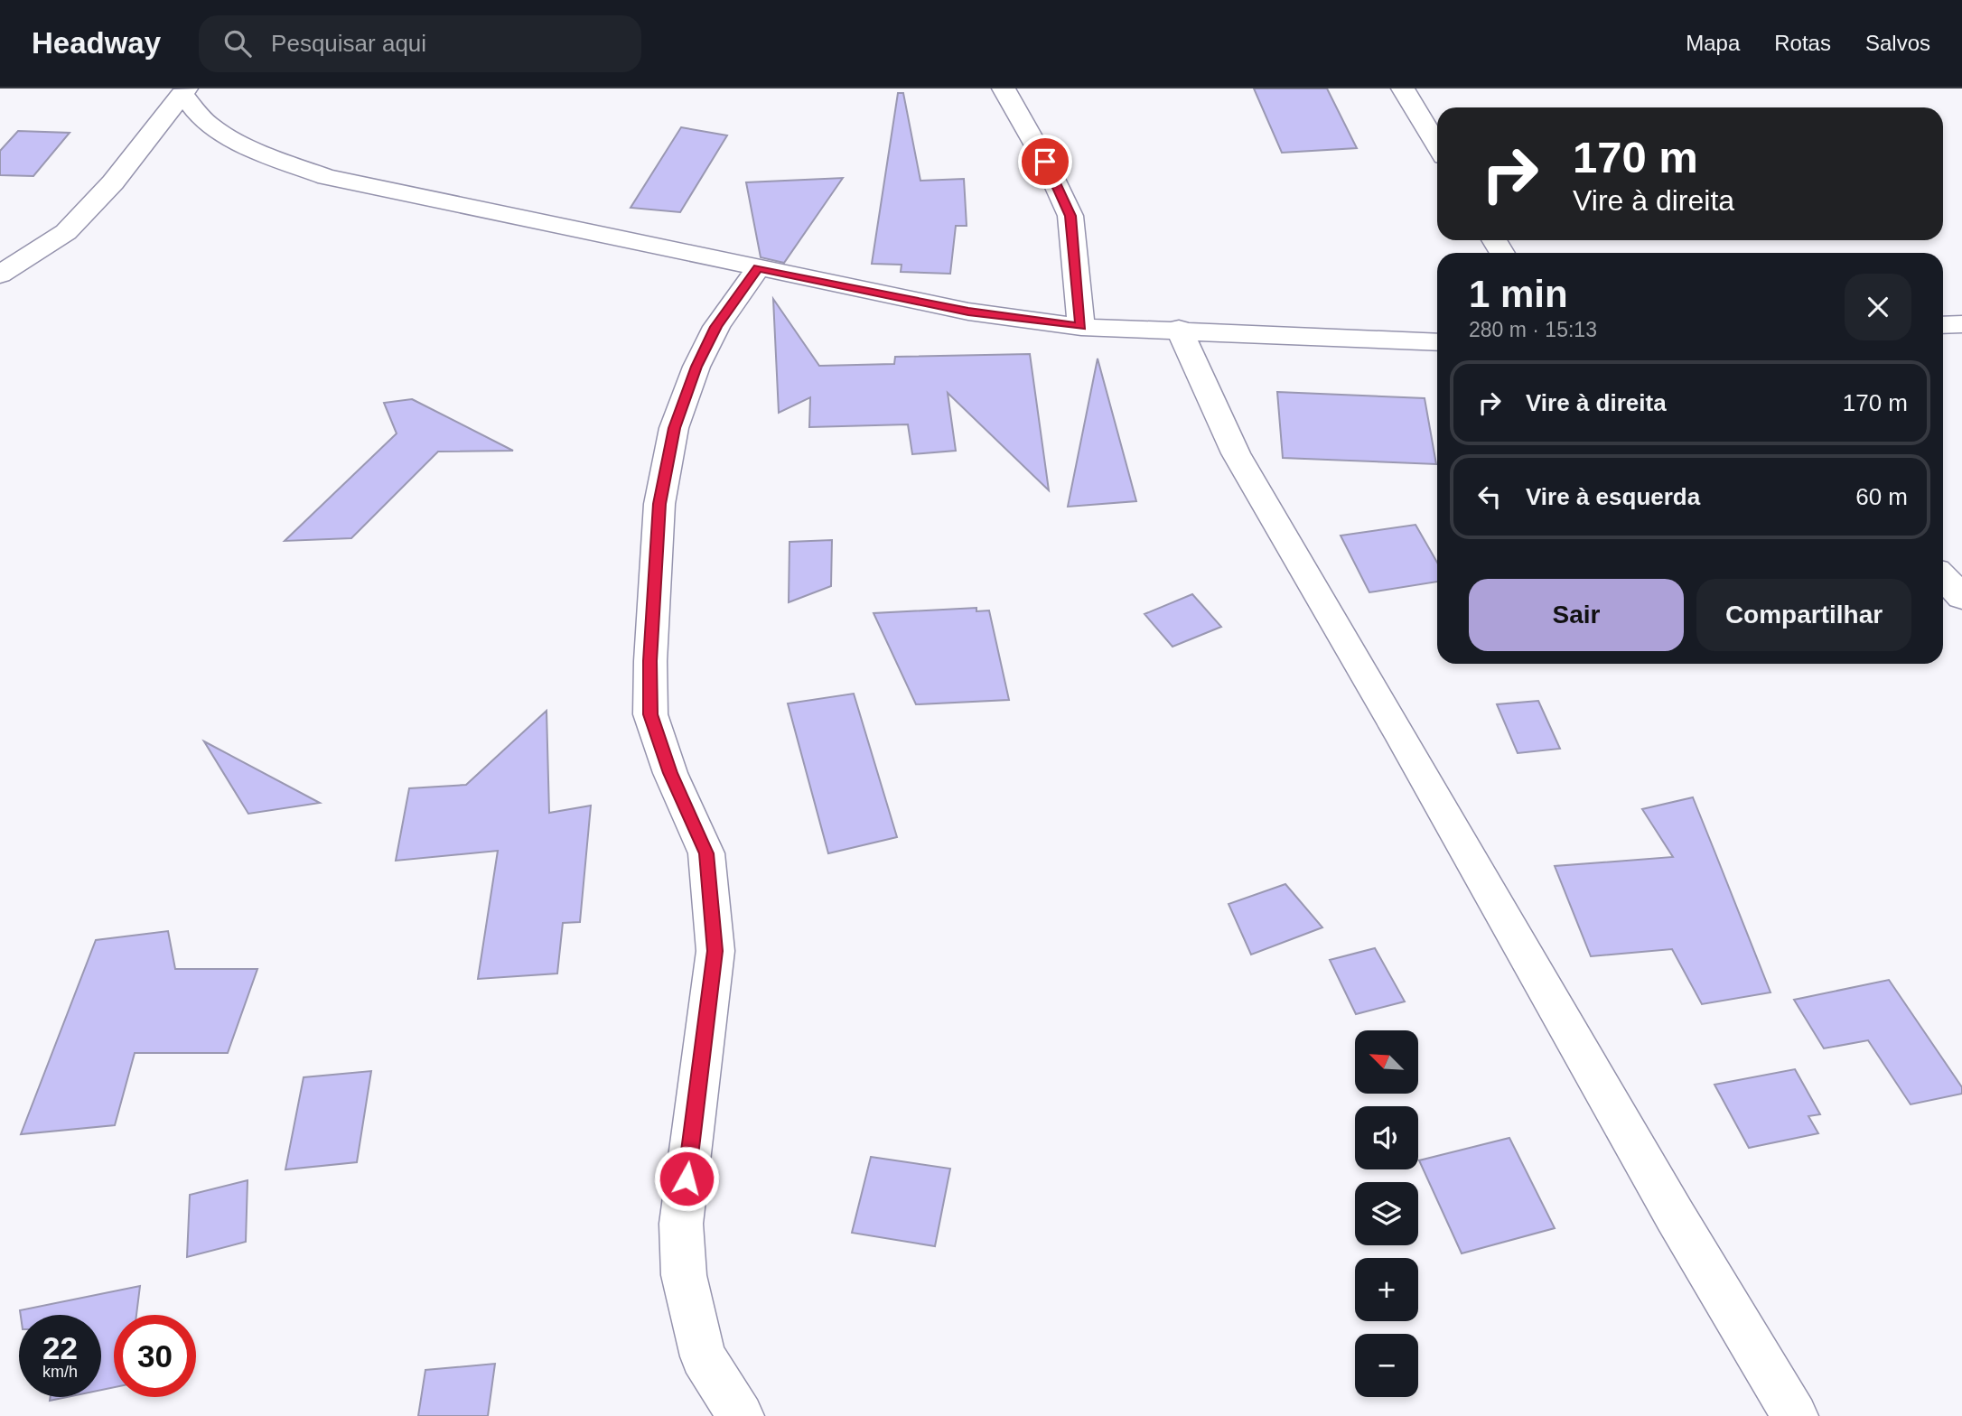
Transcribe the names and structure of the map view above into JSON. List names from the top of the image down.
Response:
{
  "north": "top left",
  "page": {
    "header": "Headway",
    "search": "Pesquisar aqui",
    "nav": ["Mapa", "Rotas", "Salvos"],
    "turn": ["170 m", "Vire à direita"],
    "heading": ["1 min", "280 m · 15:13"],
    "list": [
      {
        "name": "Vire à direita",
        "value": "170 m"
      },
      {
        "name": "Vire à esquerda",
        "value": "60 m"
      }
    ],
    "buttons": ["Sair", "Compartilhar"],
    "map_buttons": ["+", "−"],
    "speed": "22 km/h",
    "limit": "30"
  }
}
